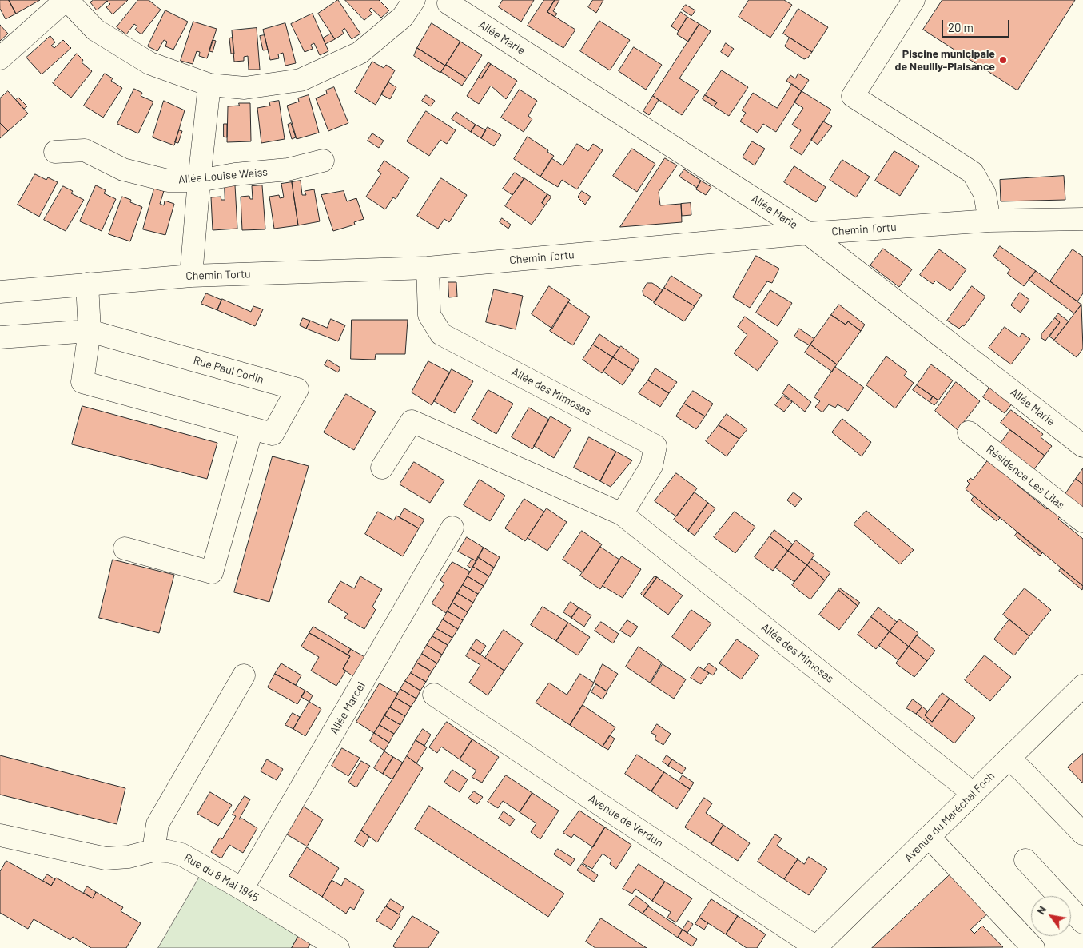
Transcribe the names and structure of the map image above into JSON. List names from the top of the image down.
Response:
{
  "streets": {
    "street": [
      "Allée Marie",
      "Allée Louise Weiss",
      "Chemin Tortu",
      "Rue Paul Corlin",
      "Allée des Mimosas",
      "Résidence Les Lilas",
      "Allée Marcel",
      "Avenue du Maréchal Foch",
      "Avenue de Verdun",
      "Rue du 8 Mai 1945"
    ]
  },
  "crossings": [
    ["Allée Marie", "Chemin Tortu"],
    ["Chemin Tortu", "Rue Paul Corlin"],
    ["Chemin Tortu", "Allée des Mimosas"],
    ["Allée des Mimosas", "Avenue du Maréchal Foch"],
    ["Allée Marcel", "Rue du 8 Mai 1945"],
    ["Avenue du Maréchal Foch", "Avenue de Verdun"]
  ],
  "places": ["Piscine municipale de Neuilly-Plaisance"],
  "scale_bar": "20 m",
  "north": "top left"
}
